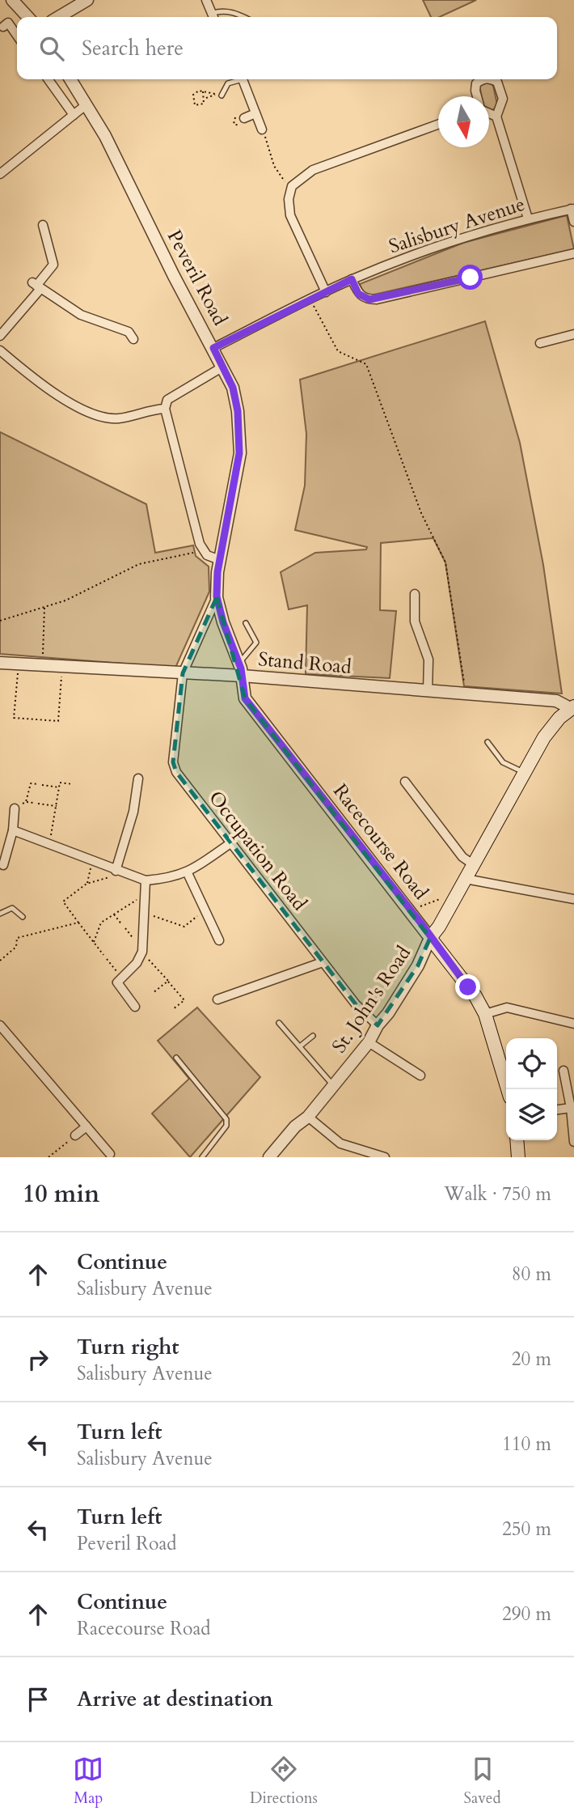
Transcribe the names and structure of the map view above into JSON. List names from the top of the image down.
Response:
{
  "streets": {
    "main road": ["Racecourse Road", "St. John's Road"],
    "street": [
      "Salisbury Avenue",
      "Peveril Road",
      "Stand Road",
      "Occupation Road"
    ]
  },
  "crossings": [
    ["Salisbury Avenue", "Peveril Road"],
    ["Peveril Road", "Stand Road"],
    ["Peveril Road", "Racecourse Road"],
    ["Peveril Road", "Occupation Road"],
    ["Stand Road", "Racecourse Road"],
    ["Stand Road", "Occupation Road"],
    ["Stand Road", "St. John's Road"],
    ["Racecourse Road", "St. John's Road"],
    ["Occupation Road", "St. John's Road"]
  ],
  "north": "bottom",
  "page": {
    "search": "Search here",
    "heading": ["10 min", "Walk · 750 m"],
    "list": [
      ["Continue", "Salisbury Avenue", "80 m"],
      ["Turn right", "Salisbury Avenue", "20 m"],
      ["Turn left", "Salisbury Avenue", "110 m"],
      ["Turn left", "Peveril Road", "250 m"],
      ["Continue", "Racecourse Road", "290 m"],
      "Arrive at destination"
    ],
    "nav": ["Map", "Directions", "Saved"]
  }
}
